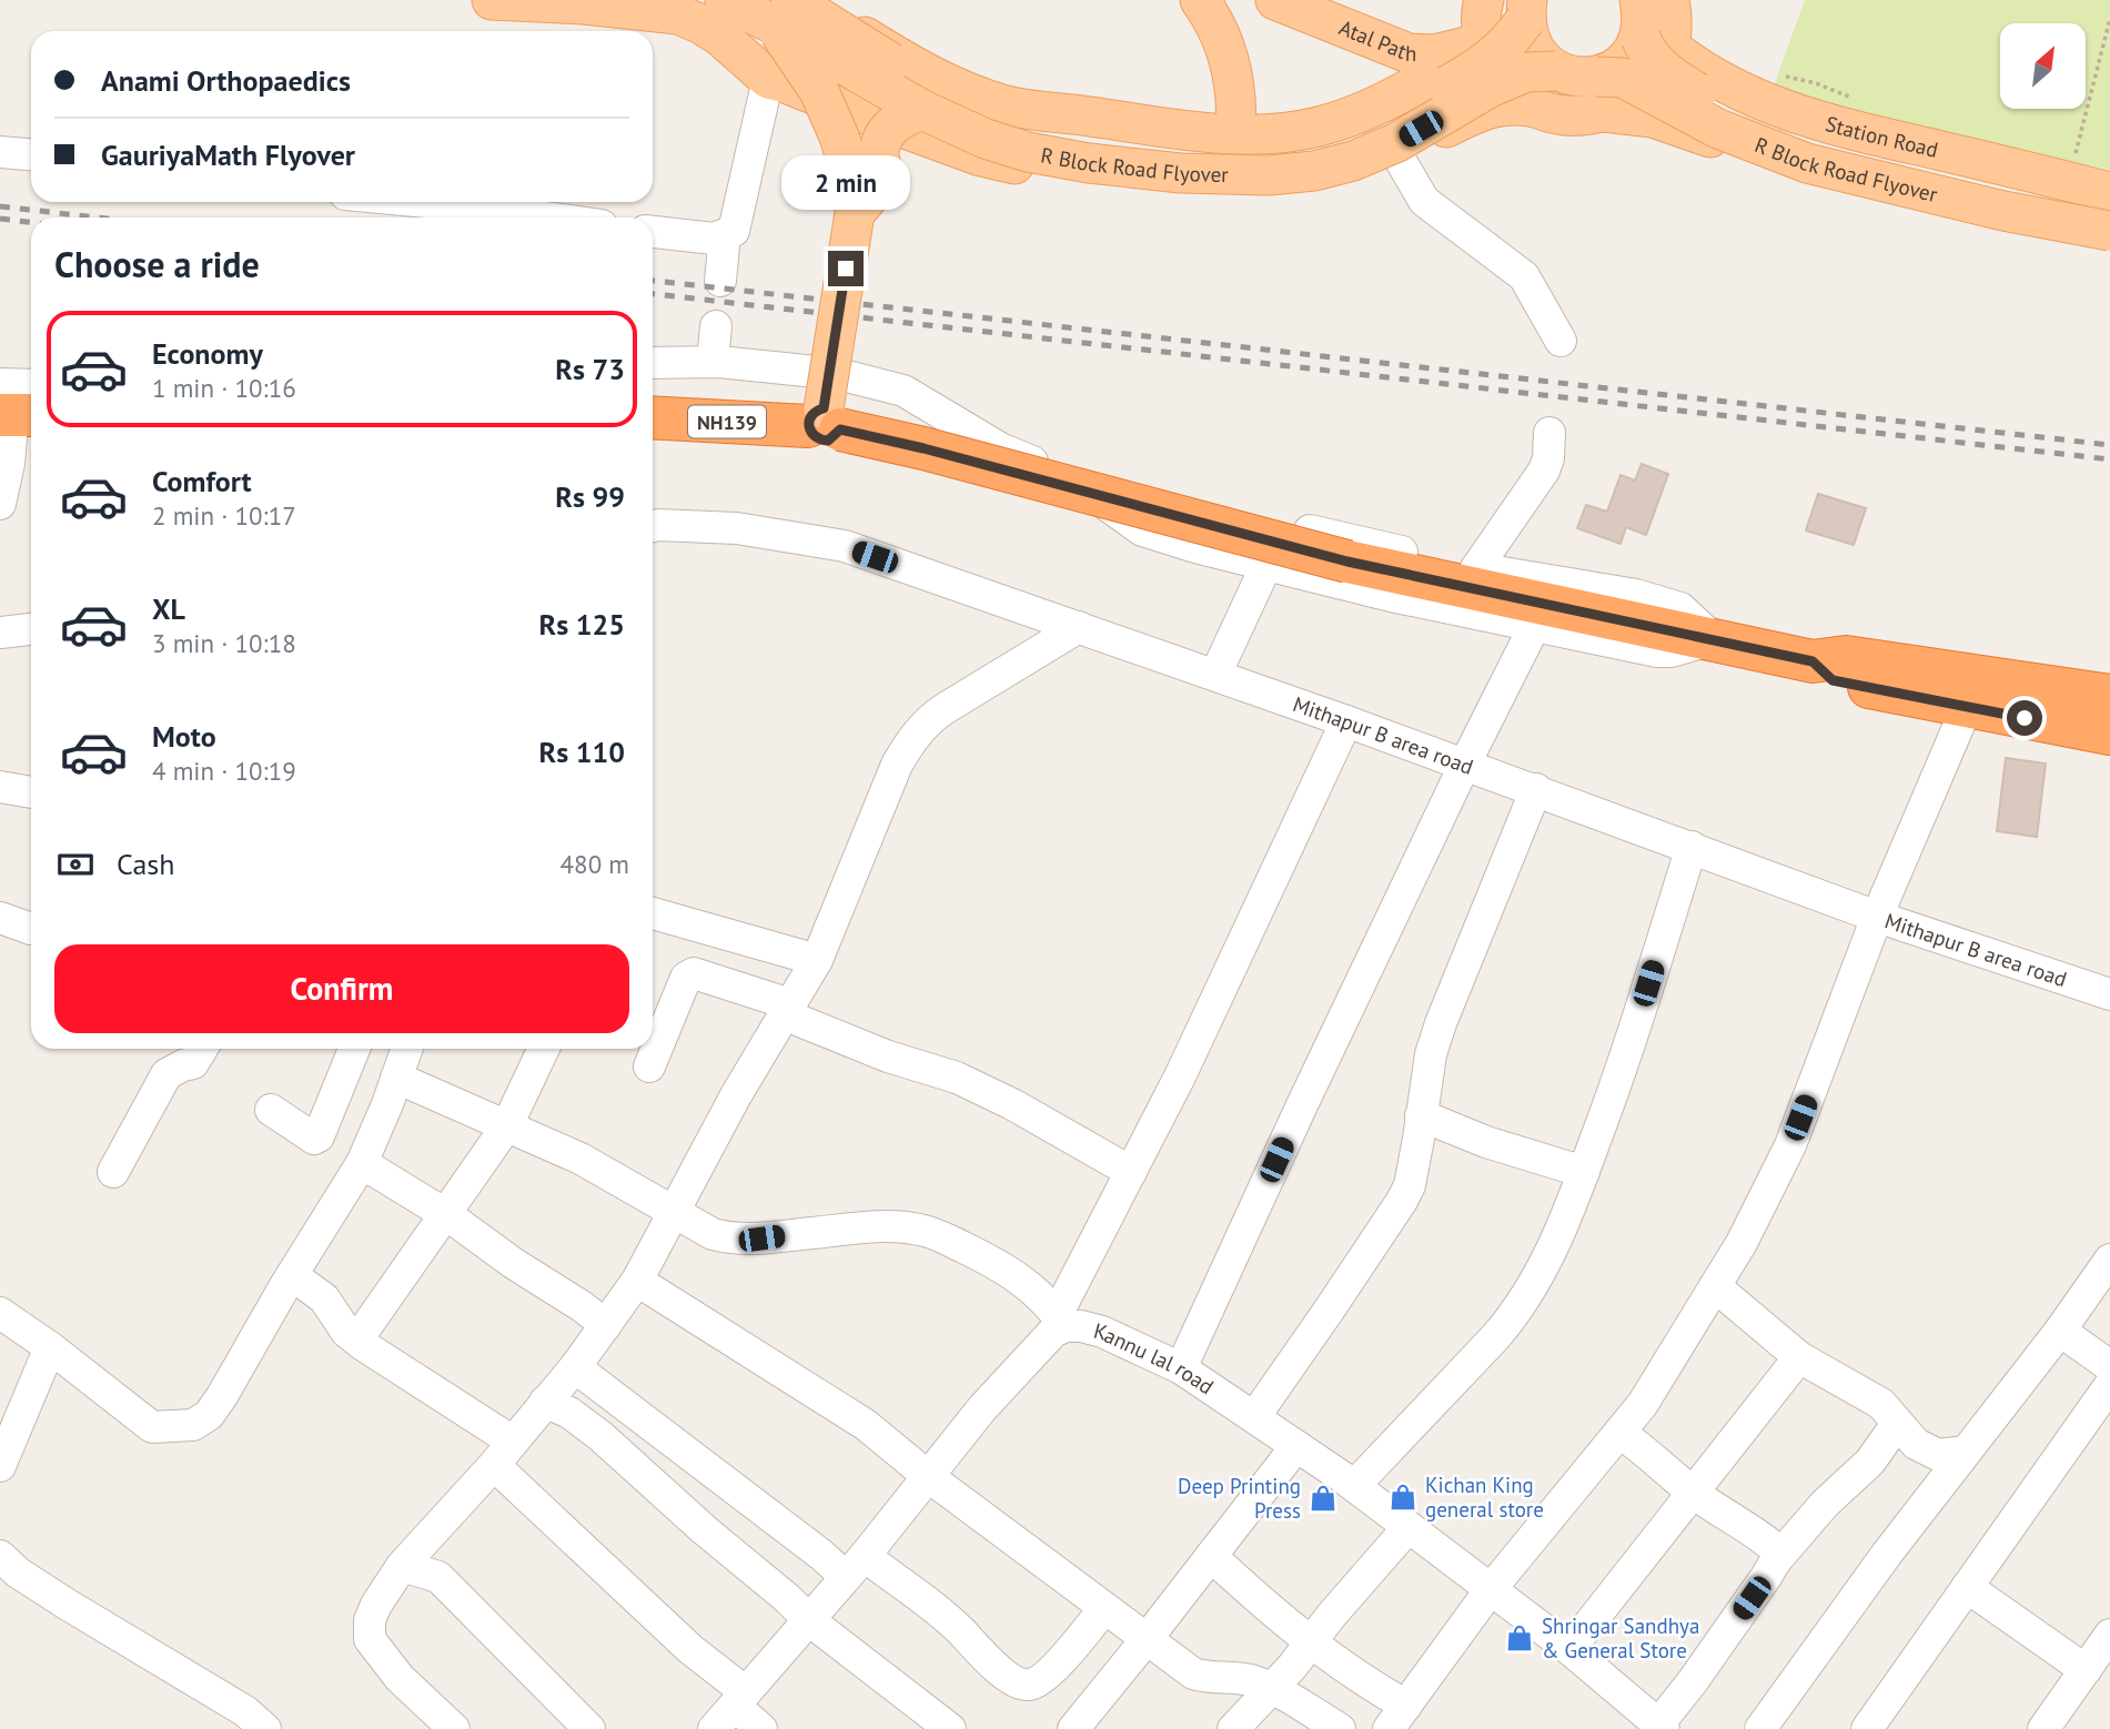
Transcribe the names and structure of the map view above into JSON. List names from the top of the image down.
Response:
{
  "streets": {
    "highway": ["NH139"],
    "main road": ["Atal Path", "Station Road", "R Block Road Flyover"],
    "street": ["Mithapur B area road", "Kannu lal road"]
  },
  "crossings": [
    ["Station Road", "R Block Road Flyover"]
  ],
  "places": {
    "shop": ["Kichan King general store", "Deep Printing Press", "Shringar Sandhya & General Store"]
  },
  "north": "top right",
  "page": {
    "banner": ["Anami Orthopaedics", "GauriyaMath Flyover"],
    "bubble": "2 min",
    "heading": "Choose a ride",
    "list": [
      {
        "name": "Economy",
        "note": "1 min · 10:16",
        "value": "Rs 73"
      },
      {
        "name": "Comfort",
        "note": "2 min · 10:17",
        "value": "Rs 99"
      },
      {
        "name": "XL",
        "note": "3 min · 10:18",
        "value": "Rs 125"
      },
      {
        "name": "Moto",
        "note": "4 min · 10:19",
        "value": "Rs 110"
      }
    ],
    "pay": ["Cash", "480 m"],
    "buttons": "Confirm"
  }
}
